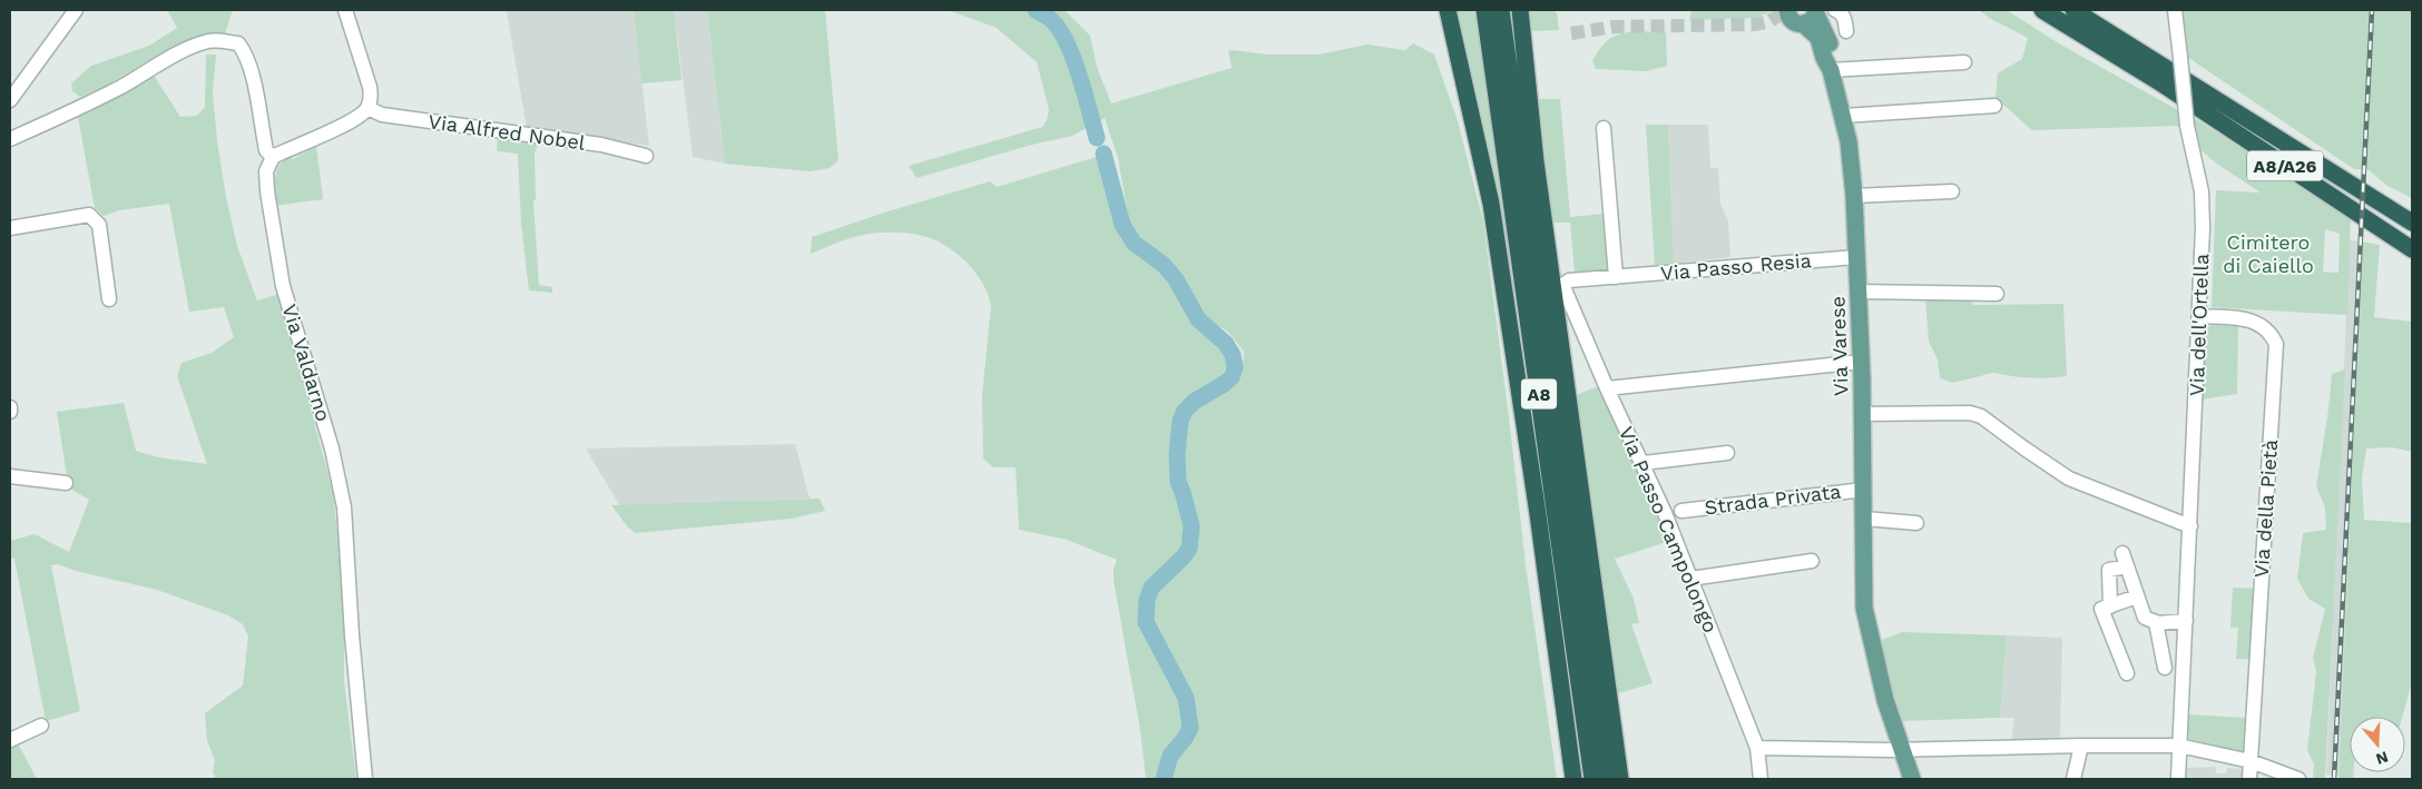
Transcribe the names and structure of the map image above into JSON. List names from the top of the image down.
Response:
{
  "streets": {
    "highway": ["A8/A26", "A8"],
    "main road": ["Via Varese"],
    "street": [
      "Via Alfred Nobel",
      "Via Passo Resia",
      "Via dell'Ortella",
      "Via Valdarno",
      "Strada Privata",
      "Via della Pietà",
      "Via Passo Campolongo"
    ]
  },
  "crossings": [
    ["Via Passo Resia", "Via Varese"],
    ["Via Passo Resia", "Via Passo Campolongo"],
    ["Via dell'Ortella", "Via della Pietà"],
    ["Via Varese", "Strada Privata"]
  ],
  "parks": ["Cimitero di Caiello"],
  "north": "bottom"
}
